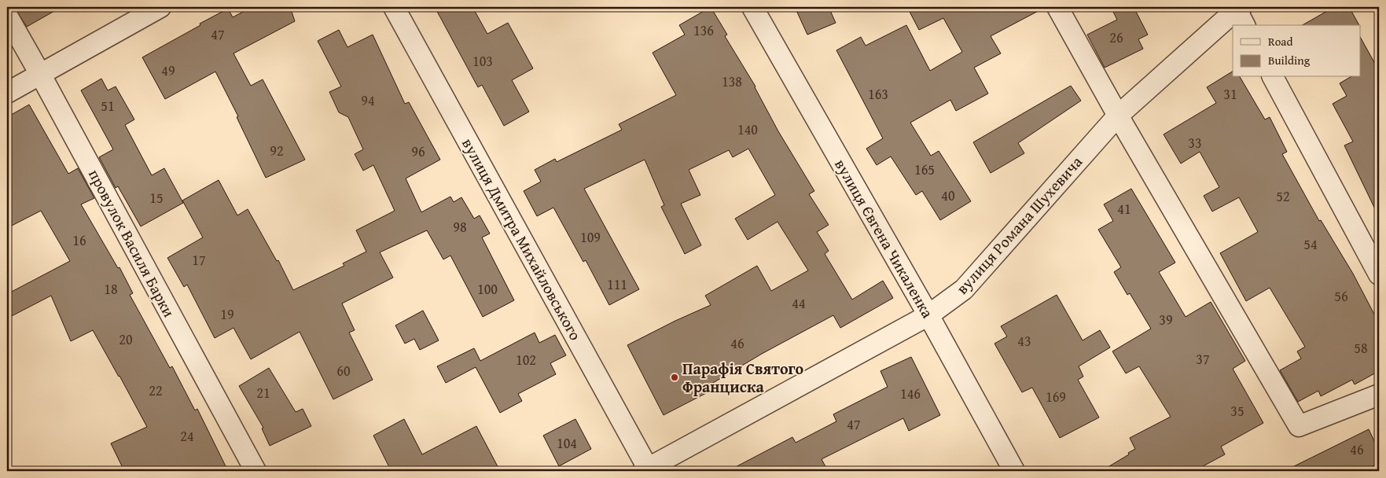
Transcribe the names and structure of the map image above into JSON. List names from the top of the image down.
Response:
{
  "streets": {
    "street": [
      "вулиця Романа Шухевича",
      "вулиця Євгена Чикаленка",
      "вулиця Дмитра Михайловського",
      "провулок Василя Барки"
    ]
  },
  "crossings": [
    ["вулиця Романа Шухевича", "вулиця Євгена Чикаленка"],
    ["вулиця Романа Шухевича", "вулиця Дмитра Михайловського"]
  ],
  "places": ["Парафія Святого Франциска"],
  "house_numbers": [
    "136",
    "47",
    "26",
    "103",
    "49",
    "138",
    "163",
    "31",
    "94",
    "51",
    "140",
    "33",
    "92",
    "96",
    "165",
    "40",
    "52",
    "15",
    "41",
    "98",
    "109",
    "16",
    "54",
    "17",
    "111",
    "18",
    "100",
    "56",
    "44",
    "19",
    "39",
    "20",
    "43",
    "46",
    "58",
    "37",
    "102",
    "60",
    "22",
    "21",
    "146",
    "169",
    "35",
    "47",
    "24",
    "104",
    "46"
  ],
  "legend": ["Road", "Building"]
}
